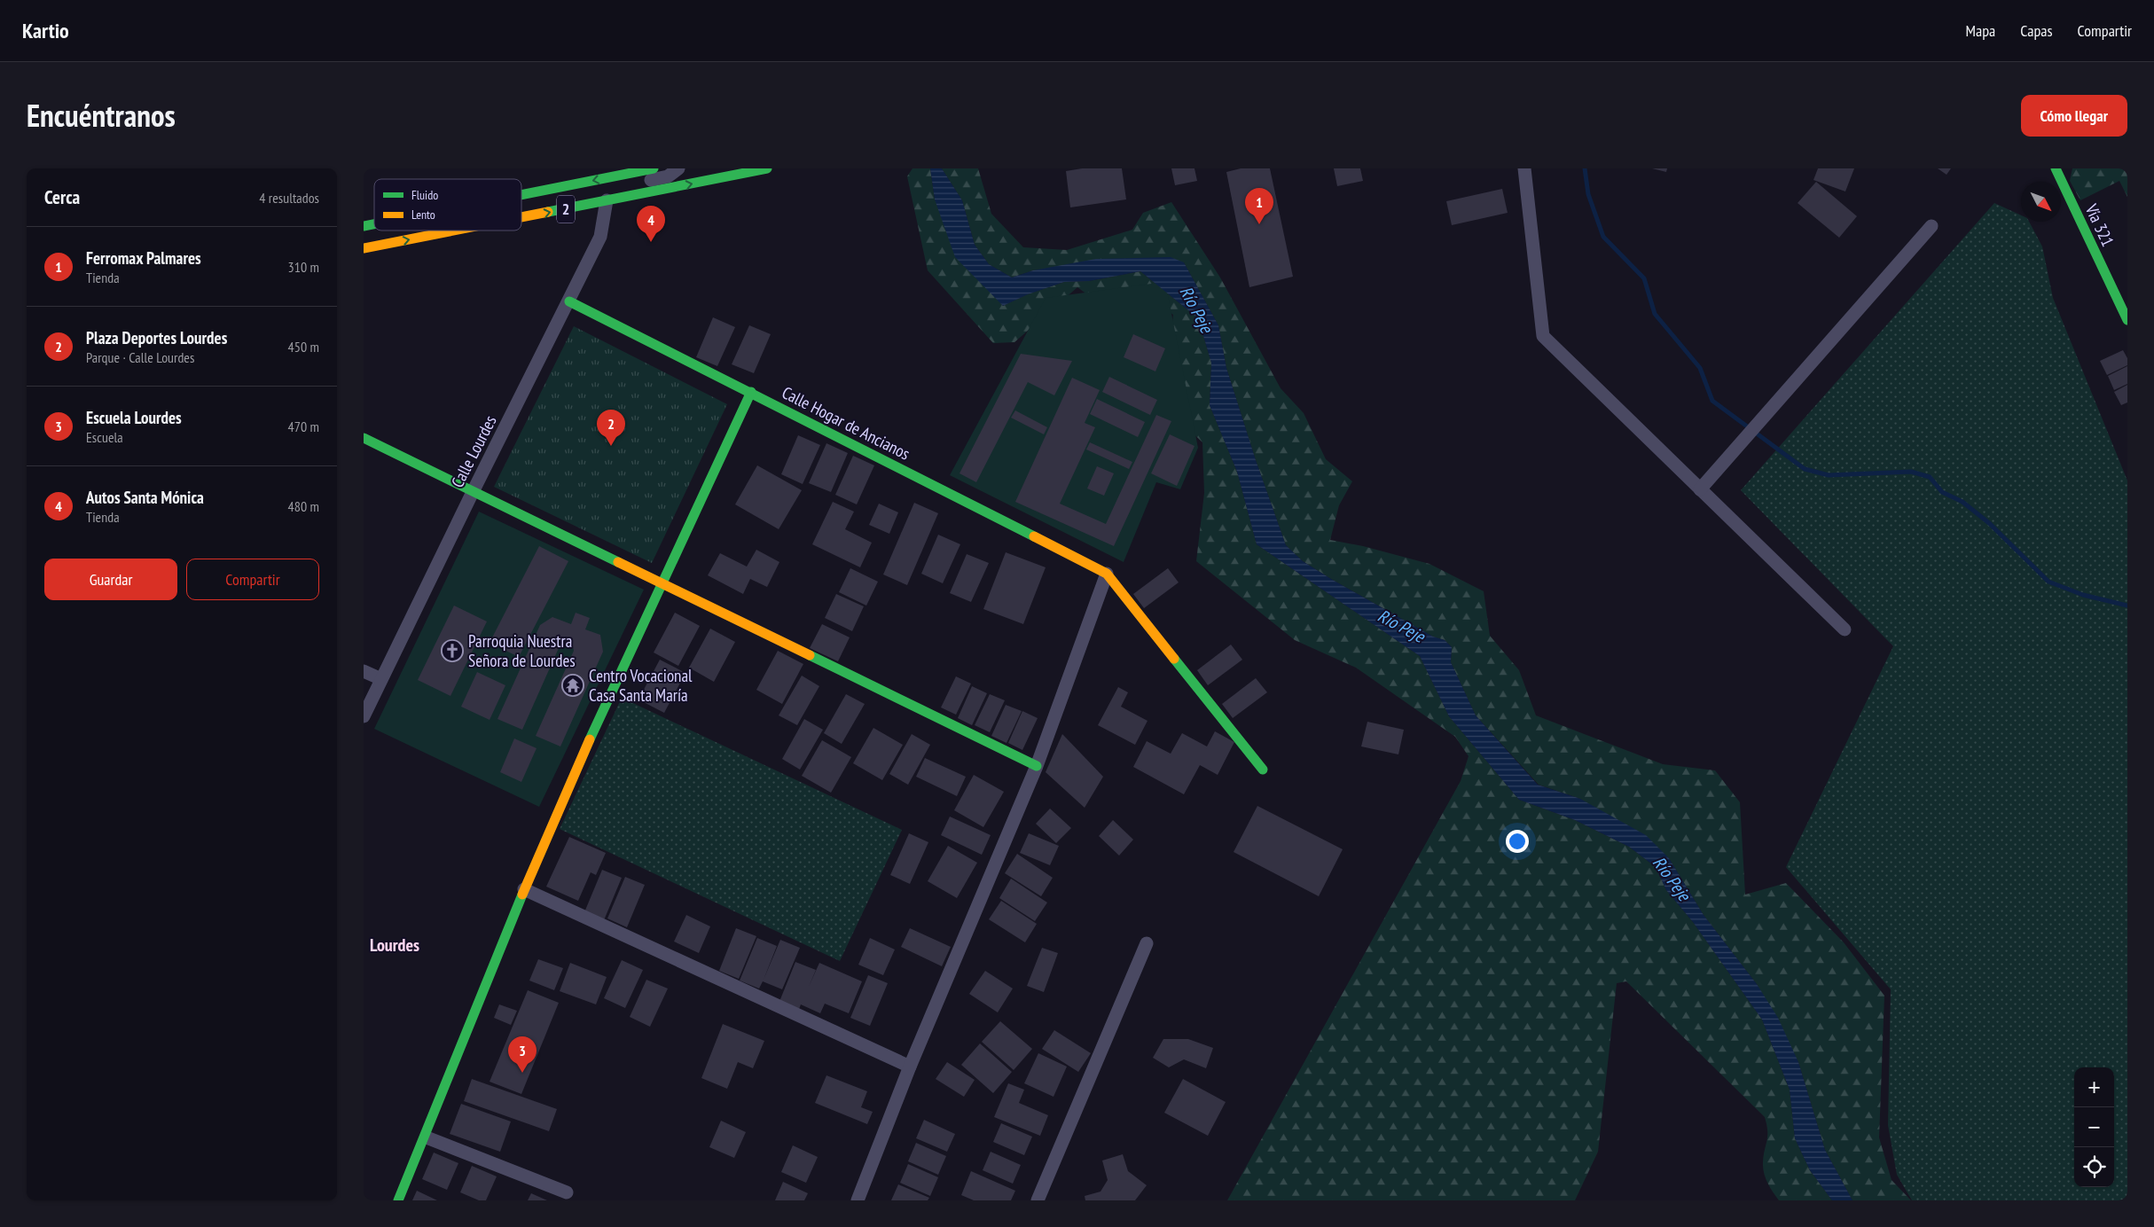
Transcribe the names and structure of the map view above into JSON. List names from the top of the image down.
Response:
{
  "streets": {
    "main road": ["2", "Vía 321", "Calle Hogar de Ancianos"],
    "street": ["Calle Lourdes"]
  },
  "crossings": [
    ["2", "Calle Lourdes"],
    ["Calle Hogar de Ancianos", "Calle Lourdes"]
  ],
  "districts": ["Lourdes"],
  "water": ["Río Peje"],
  "places": {
    "church": ["Parroquia Nuestra Señora de Lourdes"],
    "temple": ["Centro Vocacional Casa Santa María"]
  },
  "legend": ["Fluido", "Lento"],
  "north": "bottom right",
  "page": {
    "header": "Kartio",
    "nav": ["Mapa", "Capas", "Compartir"],
    "title": "Encuéntranos",
    "buttons": [
      "Cómo llegar",
      ["Guardar", "Compartir"]
    ],
    "heading": ["Cerca", "4 resultados"],
    "pins": [
      "1",
      "4",
      "2",
      "3"
    ],
    "list": [
      {
        "mark": "1",
        "name": "Ferromax Palmares",
        "note": "Tienda",
        "value": "310 m"
      },
      {
        "mark": "2",
        "name": "Plaza Deportes Lourdes",
        "note": "Parque · Calle Lourdes",
        "value": "450 m"
      },
      {
        "mark": "3",
        "name": "Escuela Lourdes",
        "note": "Escuela",
        "value": "470 m"
      },
      {
        "mark": "4",
        "name": "Autos Santa Mónica",
        "note": "Tienda",
        "value": "480 m"
      }
    ],
    "map_buttons": ["+", "−"]
  }
}
